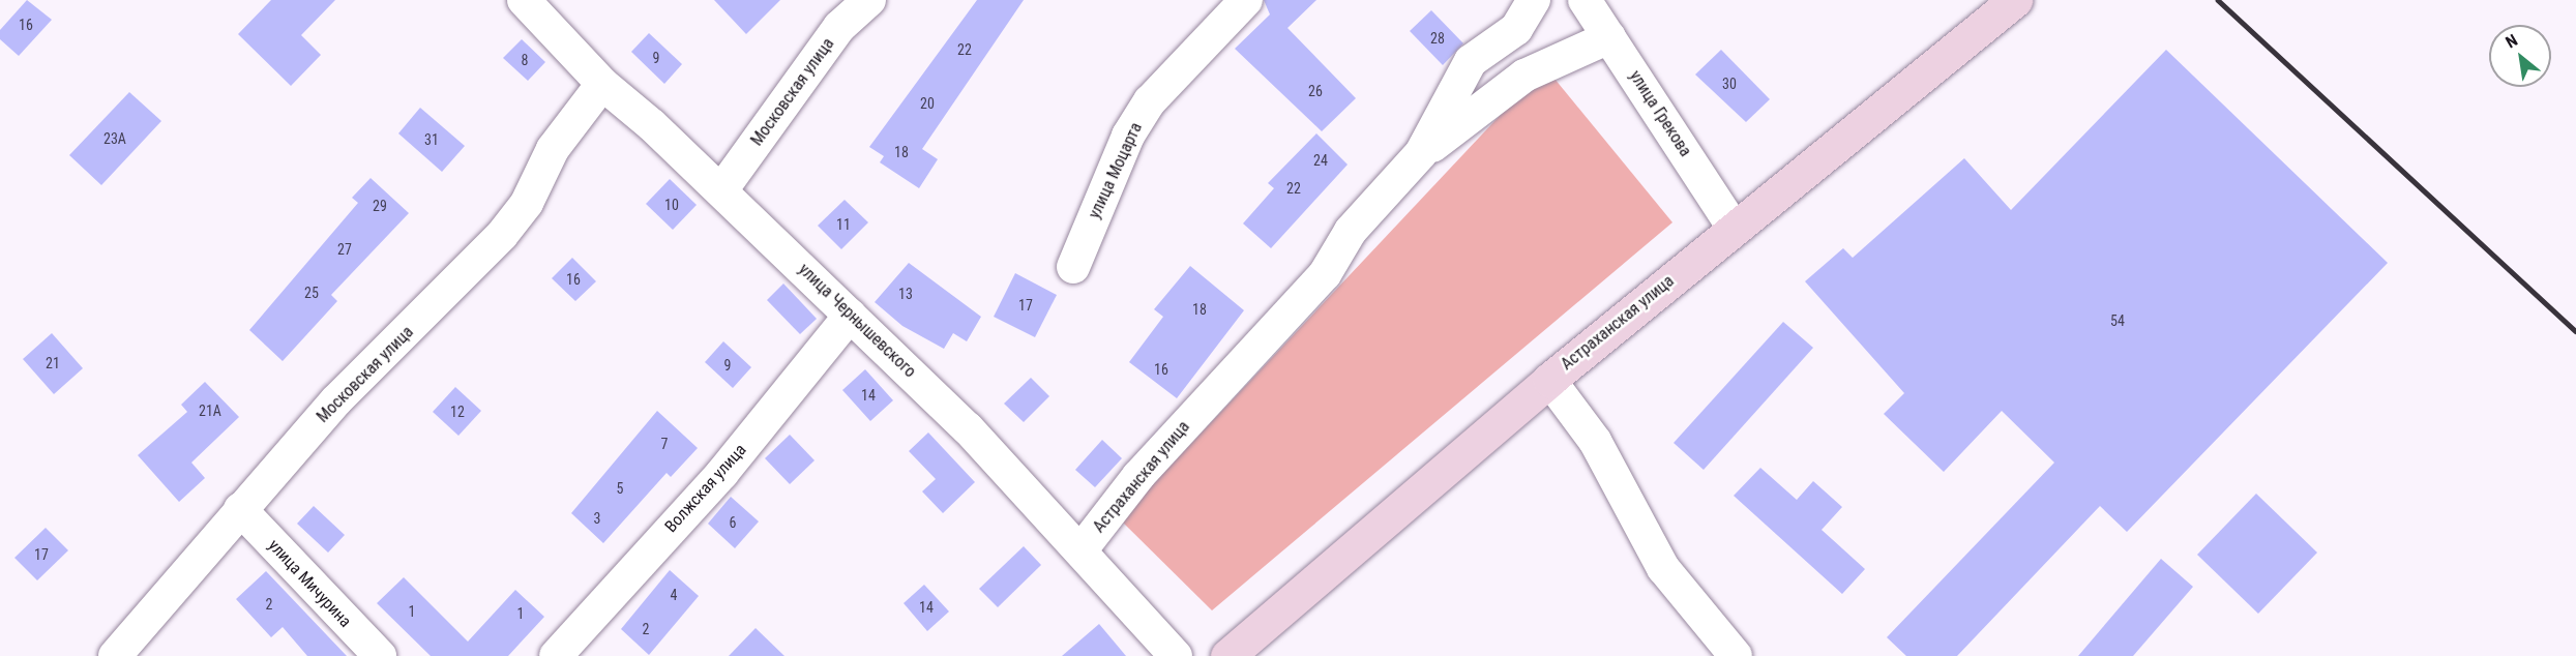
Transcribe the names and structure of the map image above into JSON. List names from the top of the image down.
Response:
{
  "streets": {
    "main road": ["Астраханская улица"],
    "street": [
      "Московская улица",
      "улица Грекова",
      "улица Моцарта",
      "улица Чернышевского",
      "Волжская улица",
      "улица Мичурина"
    ]
  },
  "crossings": [
    ["Московская улица", "улица Чернышевского"],
    ["Московская улица", "улица Мичурина"],
    ["улица Грекова", "Астраханская улица"],
    ["улица Чернышевского", "Астраханская улица"],
    ["улица Чернышевского", "Волжская улица"]
  ],
  "house_numbers": [
    "16",
    "28",
    "22",
    "9",
    "8",
    "30",
    "26",
    "20",
    "23А",
    "31",
    "18",
    "24",
    "22",
    "10",
    "29",
    "11",
    "27",
    "16",
    "25",
    "13",
    "17",
    "18",
    "54",
    "21",
    "9",
    "16",
    "14",
    "21А",
    "12",
    "7",
    "5",
    "3",
    "6",
    "17",
    "4",
    "2",
    "14",
    "1",
    "1",
    "2"
  ],
  "north": "top left"
}
